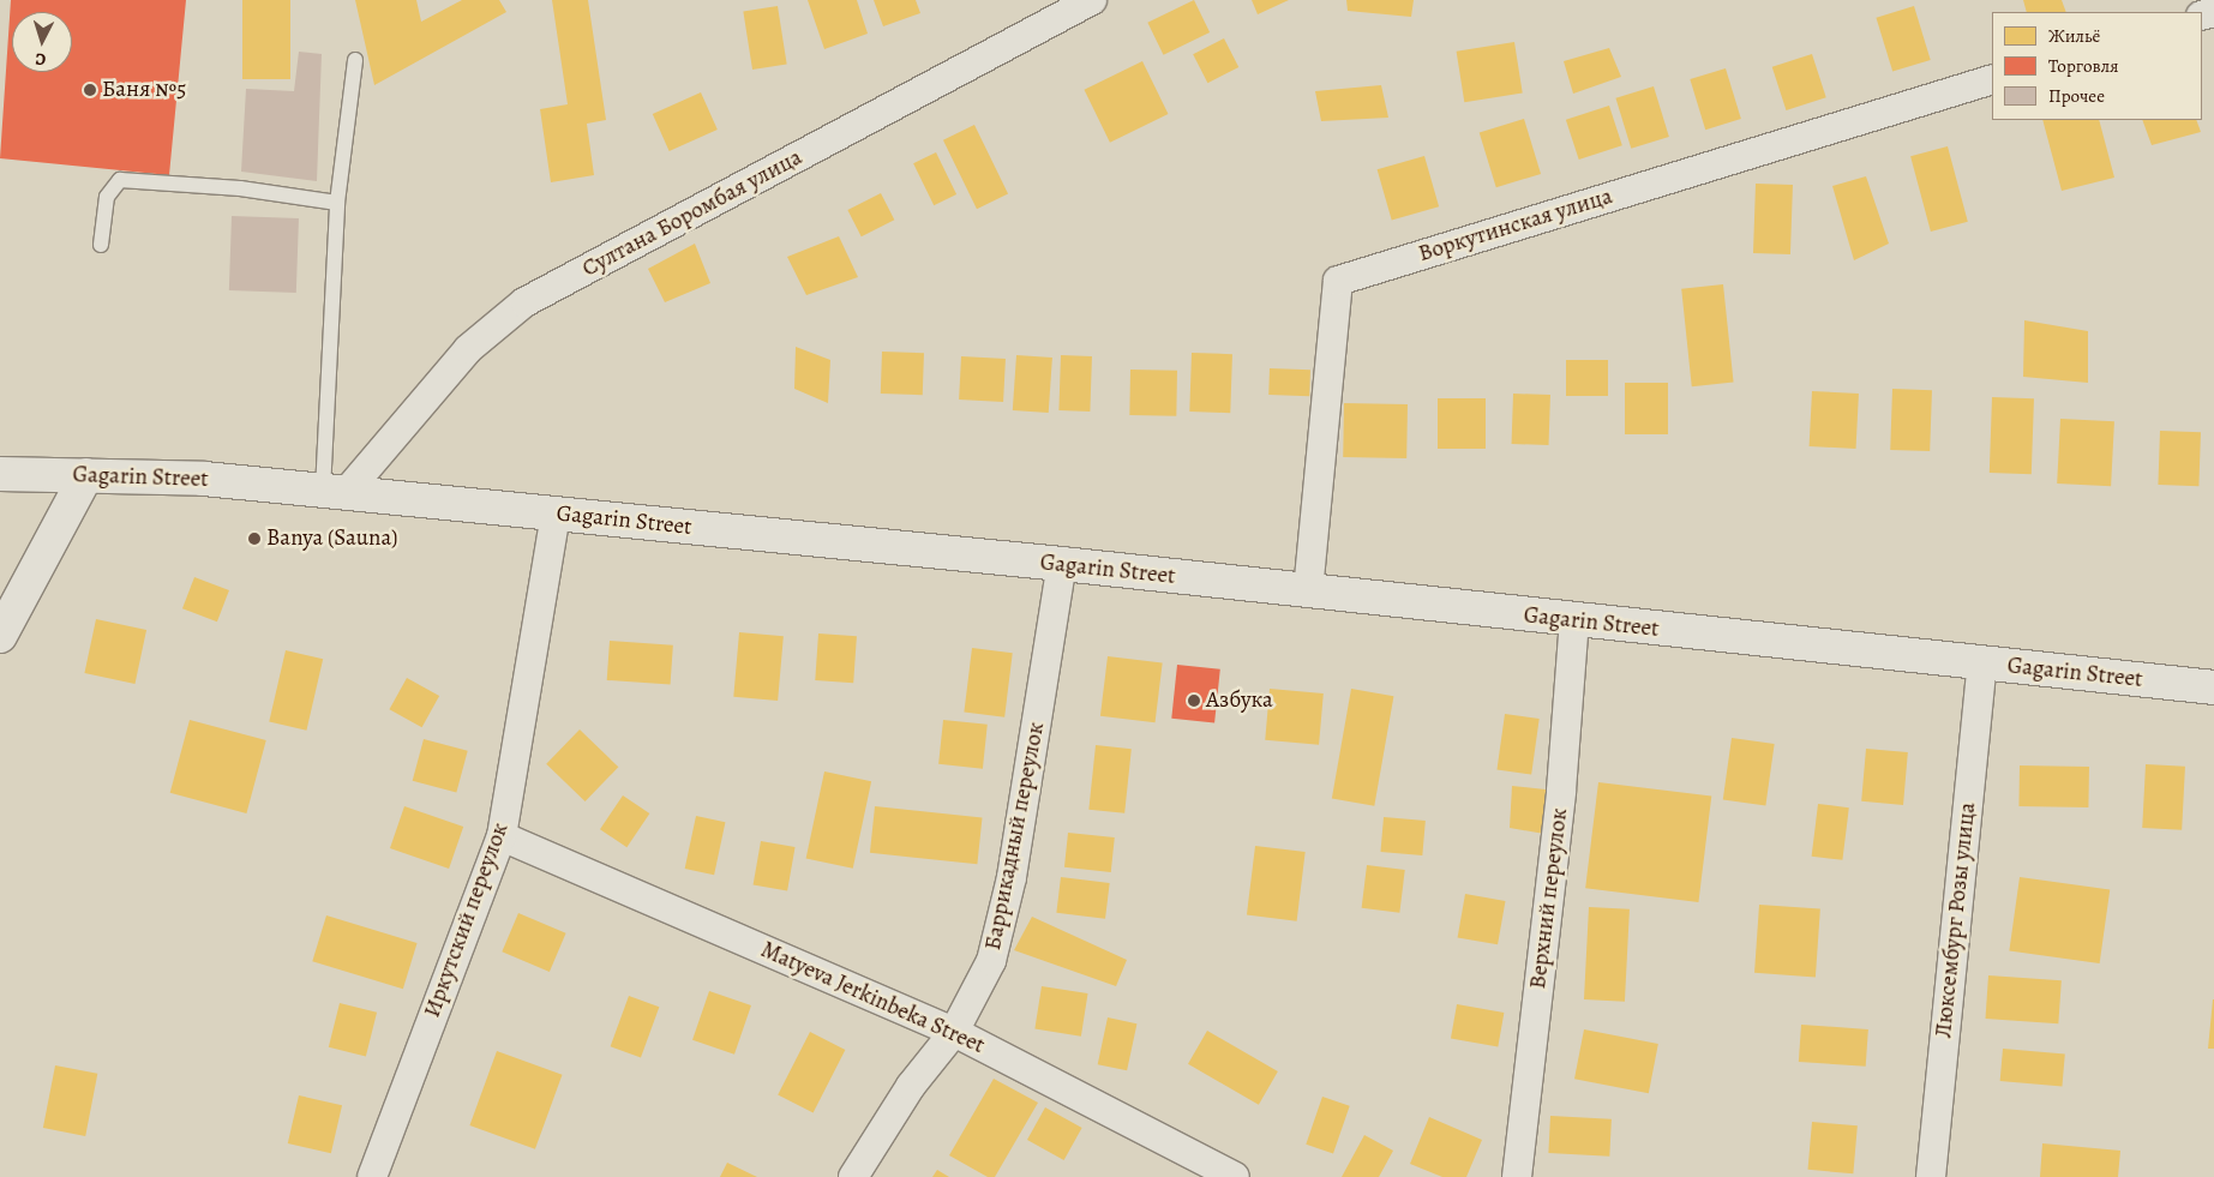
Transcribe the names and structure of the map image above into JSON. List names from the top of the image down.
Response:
{
  "streets": {
    "main road": ["Gagarin Street"],
    "street": [
      "Султана Боромбая улица",
      "Воркутинская улица",
      "Баррикадный переулок",
      "Верхний переулок",
      "Иркутский переулок",
      "Люксембург Розы улица",
      "Matyeva Jerkinbeka Street"
    ]
  },
  "crossings": [
    ["Султана Боромбая улица", "Gagarin Street"],
    ["Воркутинская улица", "Gagarin Street"],
    ["Gagarin Street", "Баррикадный переулок"],
    ["Gagarin Street", "Верхний переулок"],
    ["Gagarin Street", "Иркутский переулок"],
    ["Gagarin Street", "Люксембург Розы улица"],
    ["Баррикадный переулок", "Matyeva Jerkinbeka Street"],
    ["Иркутский переулок", "Matyeva Jerkinbeka Street"]
  ],
  "places": ["Баня №5", "Banya (Sauna)", "Азбука"],
  "legend": ["Жильё", "Торговля", "Прочее"],
  "north": "bottom"
}
